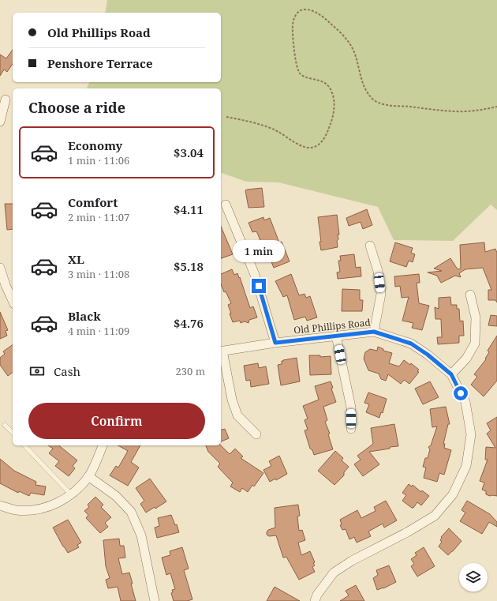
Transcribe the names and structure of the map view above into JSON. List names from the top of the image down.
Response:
{
  "streets": {
    "street": ["Old Phillips Road"]
  },
  "page": {
    "banner": ["Old Phillips Road", "Penshore Terrace"],
    "heading": "Choose a ride",
    "list": [
      {
        "name": "Economy",
        "note": "1 min · 11:06",
        "value": "$3.04"
      },
      {
        "name": "Comfort",
        "note": "2 min · 11:07",
        "value": "$4.11"
      },
      {
        "name": "XL",
        "note": "3 min · 11:08",
        "value": "$5.18"
      },
      {
        "name": "Black",
        "note": "4 min · 11:09",
        "value": "$4.76"
      }
    ],
    "bubble": "1 min",
    "pay": ["Cash", "230 m"],
    "buttons": "Confirm"
  }
}
